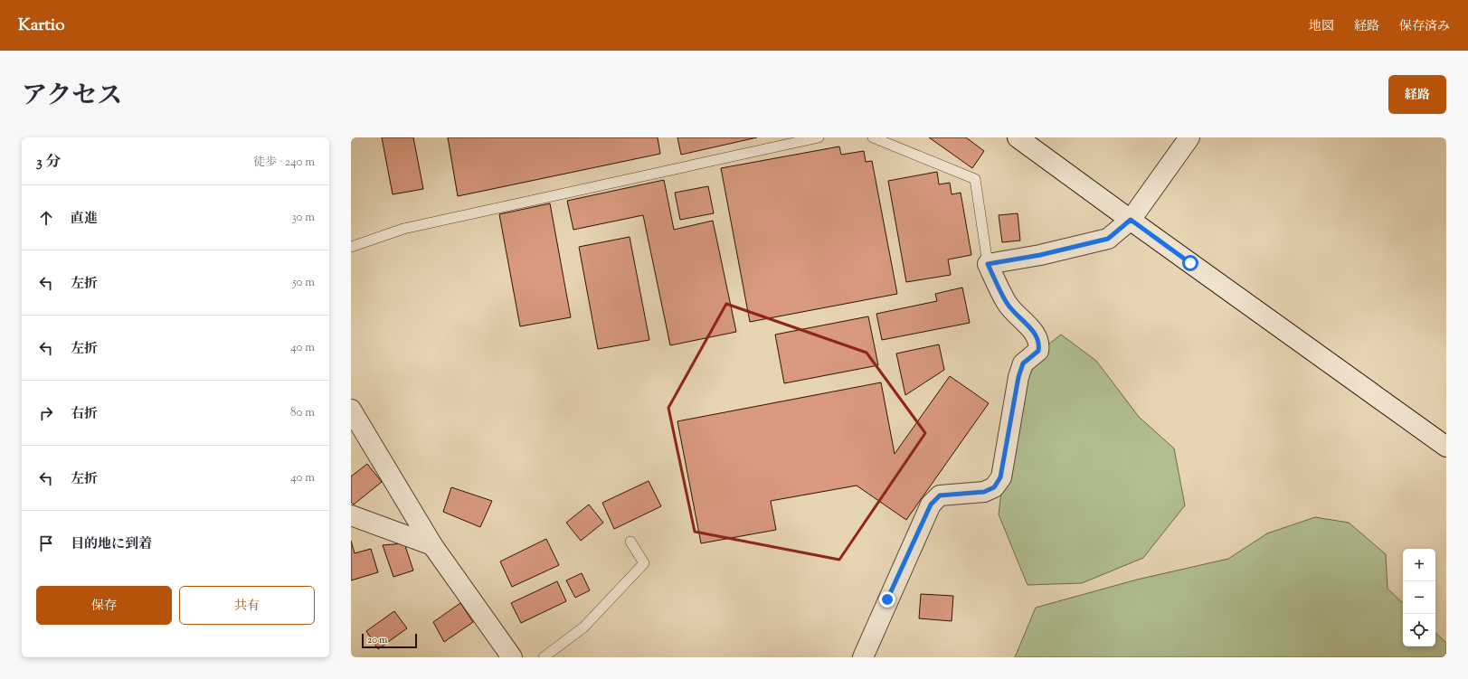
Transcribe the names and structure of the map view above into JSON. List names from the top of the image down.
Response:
{
  "scale_bar": "20 m",
  "page": {
    "header": "Kartio",
    "nav": ["地図", "経路", "保存済み"],
    "title": "アクセス",
    "buttons": [
      "経路",
      ["保存", "共有"]
    ],
    "heading": ["3 分", "徒歩 · 240 m"],
    "list": [
      ["直進", "30 m"],
      ["左折", "50 m"],
      ["左折", "40 m"],
      ["右折", "80 m"],
      ["左折", "40 m"],
      "目的地に到着"
    ],
    "map_buttons": ["+", "−"],
    "scale": "20 m"
  }
}
